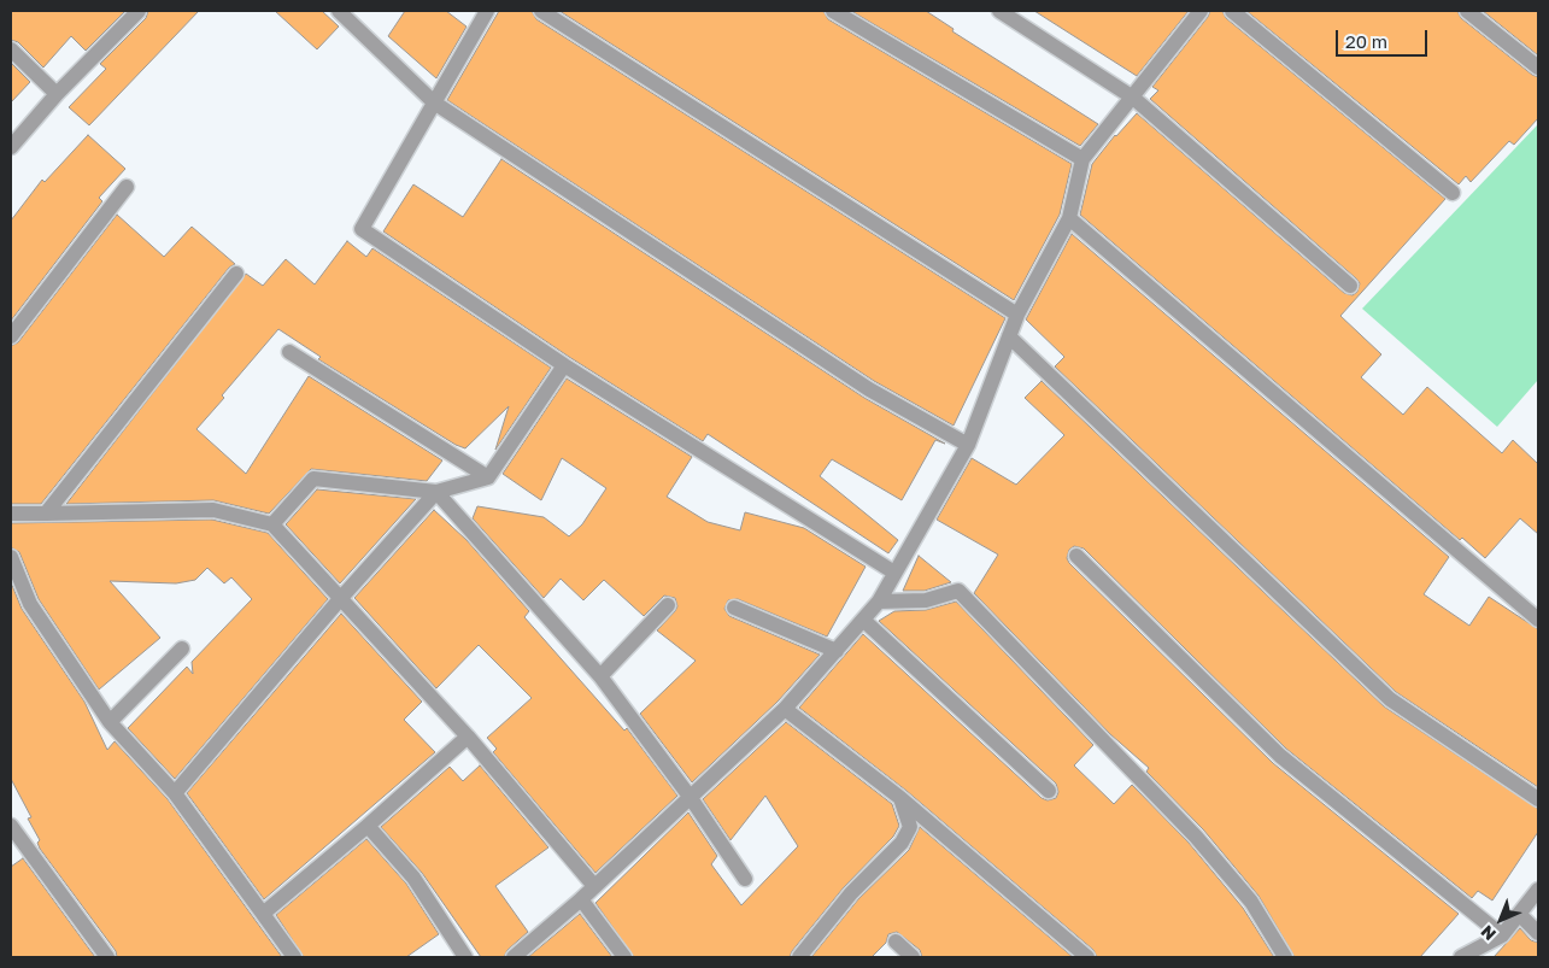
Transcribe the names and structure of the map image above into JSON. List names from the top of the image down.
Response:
{
  "scale_bar": "20 m",
  "north": "bottom left"
}
